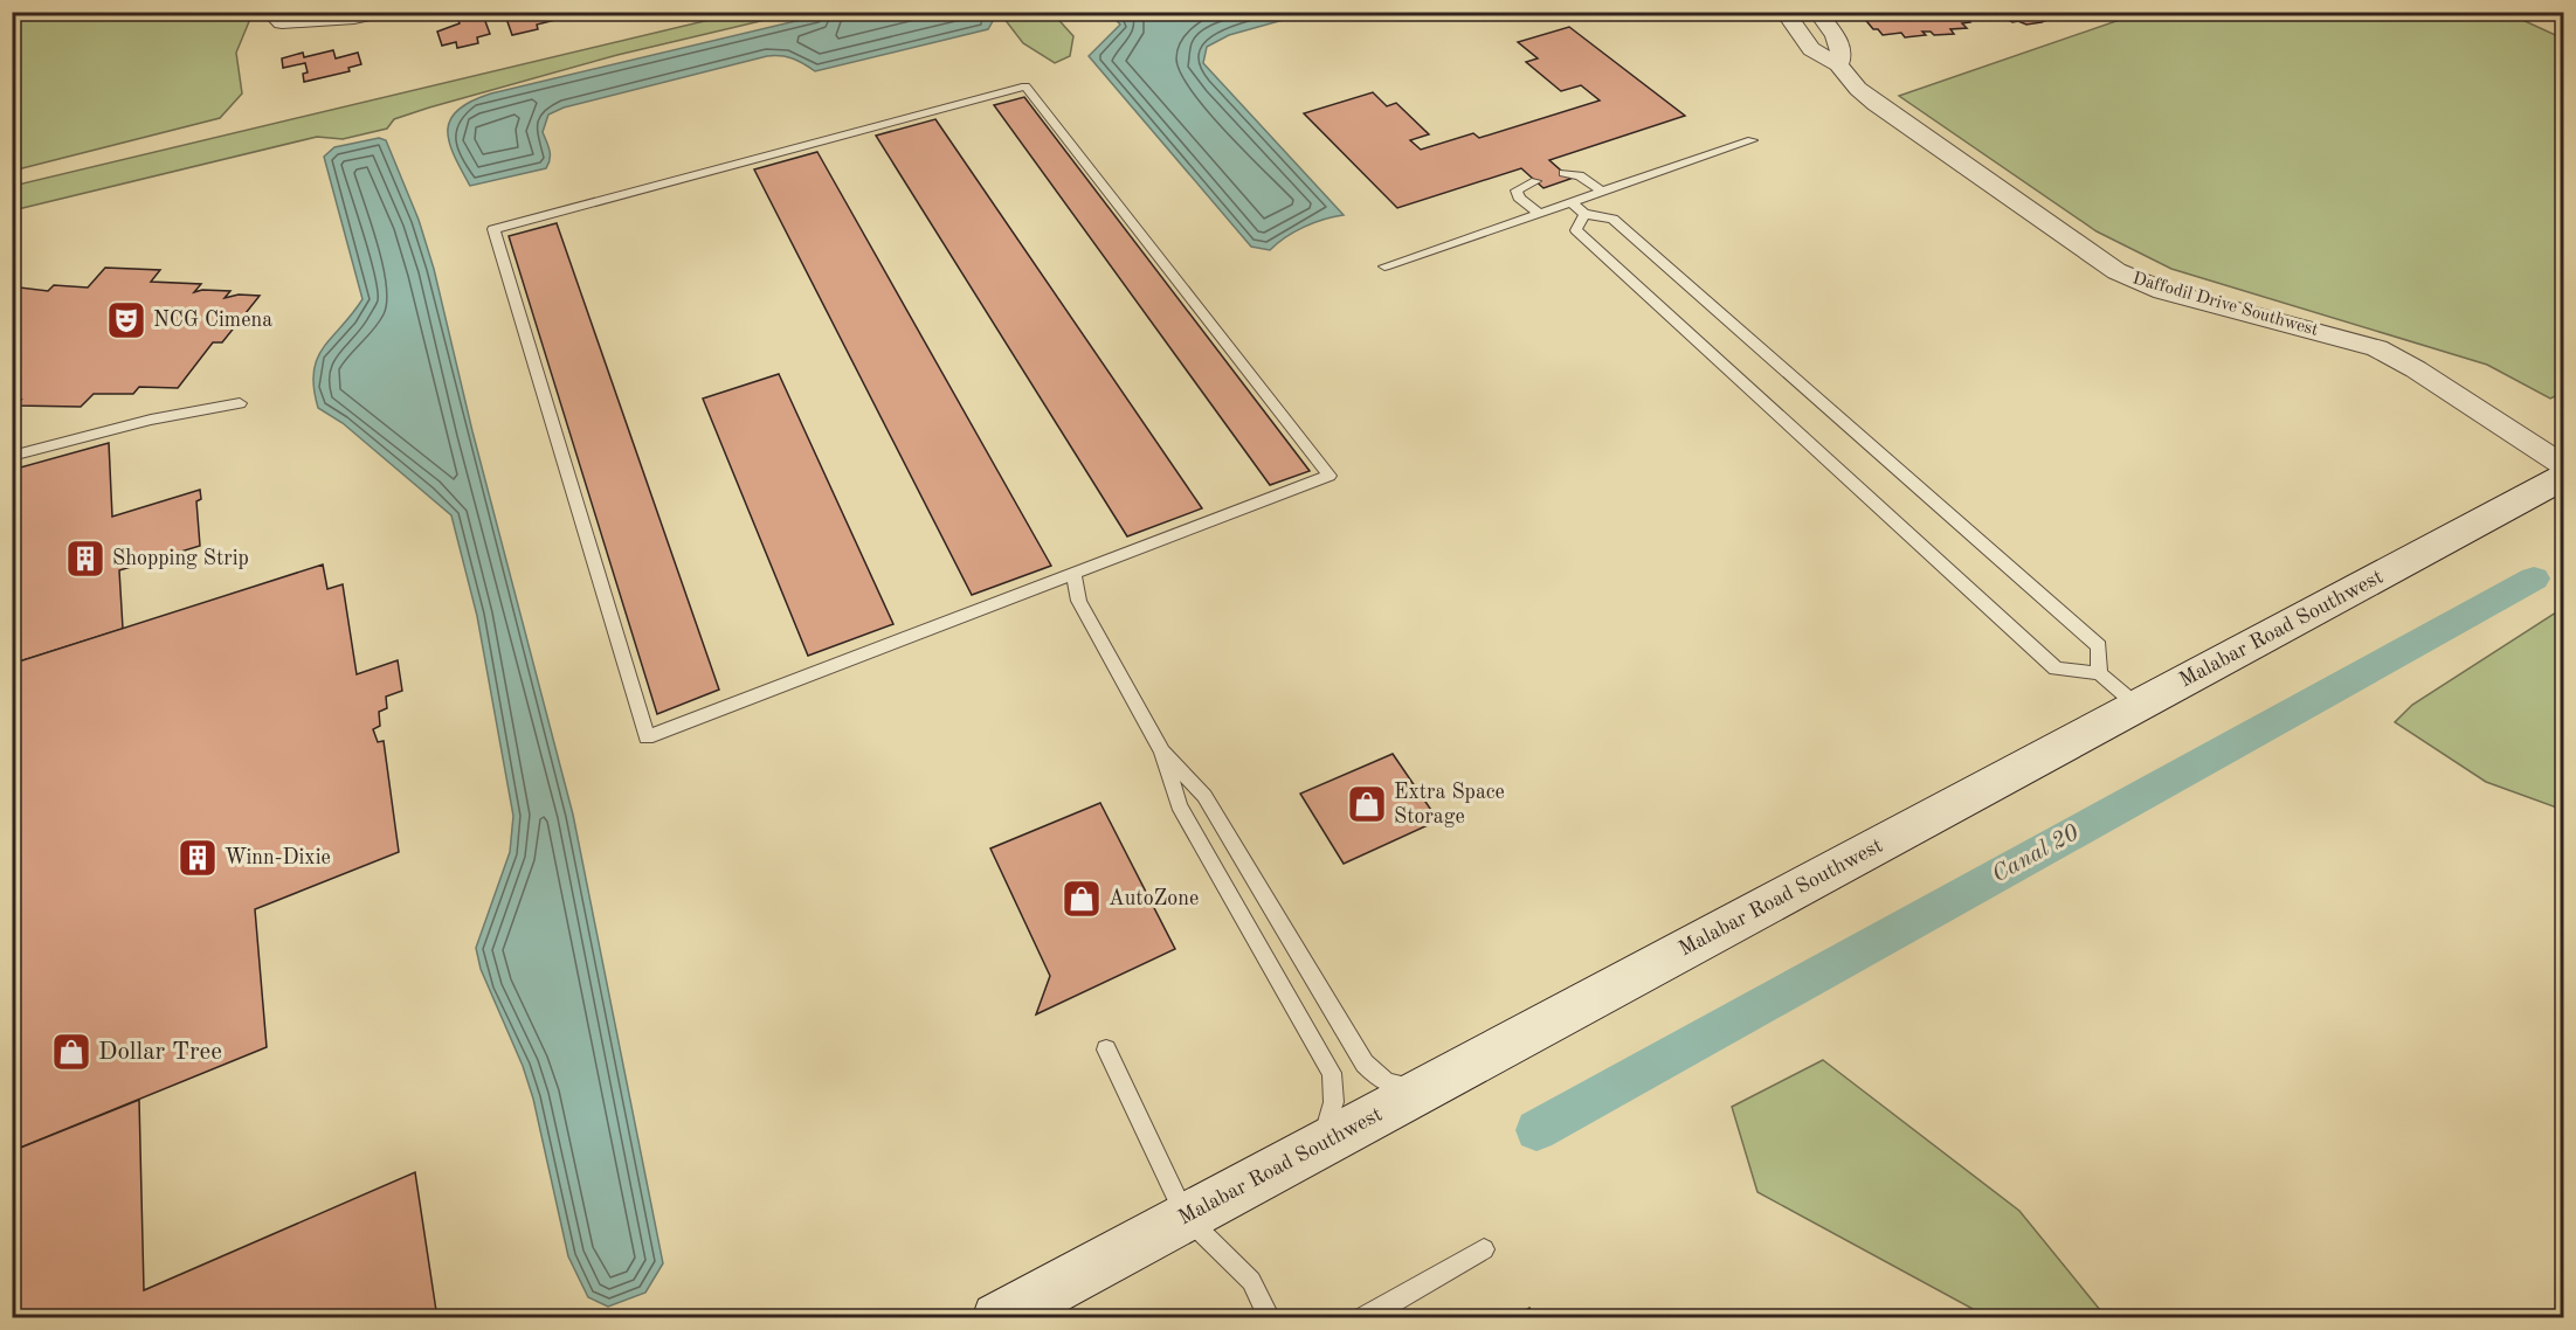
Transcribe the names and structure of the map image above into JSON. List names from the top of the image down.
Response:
{
  "streets": {
    "main road": ["Malabar Road Southwest"],
    "street": ["Daffodil Drive Southwest"]
  },
  "water": ["Canal 20"],
  "places": {
    "theatre": ["NCG Cimena"],
    "building": ["Shopping Strip", "Winn-Dixie"],
    "shop": ["Extra Space Storage", "AutoZone", "Dollar Tree"]
  }
}
